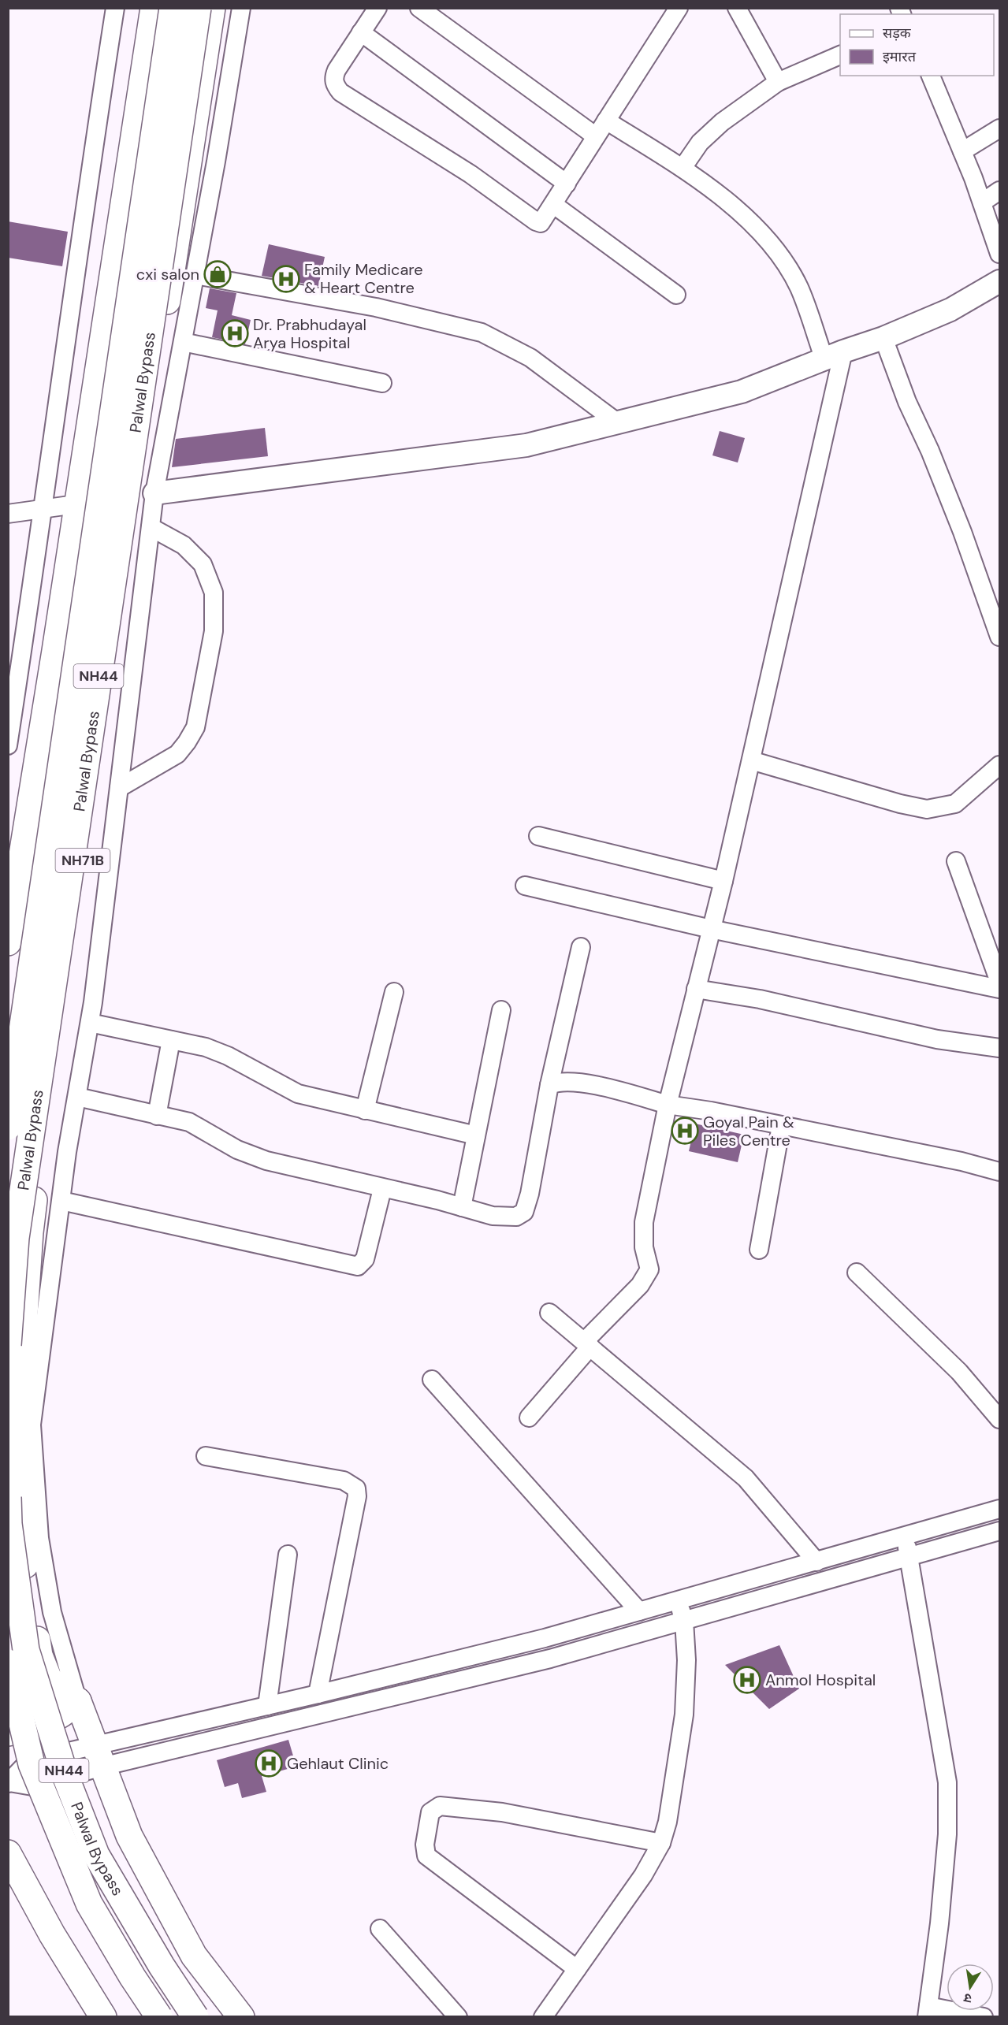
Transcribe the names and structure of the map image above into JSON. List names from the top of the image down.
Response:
{
  "streets": {
    "highway": ["Palwal Bypass", "NH44", "NH71B"]
  },
  "crossings": [
    ["Palwal Bypass", "NH71B"]
  ],
  "places": {
    "shop": ["cxi salon"],
    "hospital": [
      "Family Medicare & Heart Centre",
      "Dr. Prabhudayal Arya Hospital",
      "Goyal Pain & Piles Centre",
      "Anmol Hospital",
      "Gehlaut Clinic"
    ]
  },
  "legend": ["सड़क", "इमारत"],
  "north": "bottom"
}
